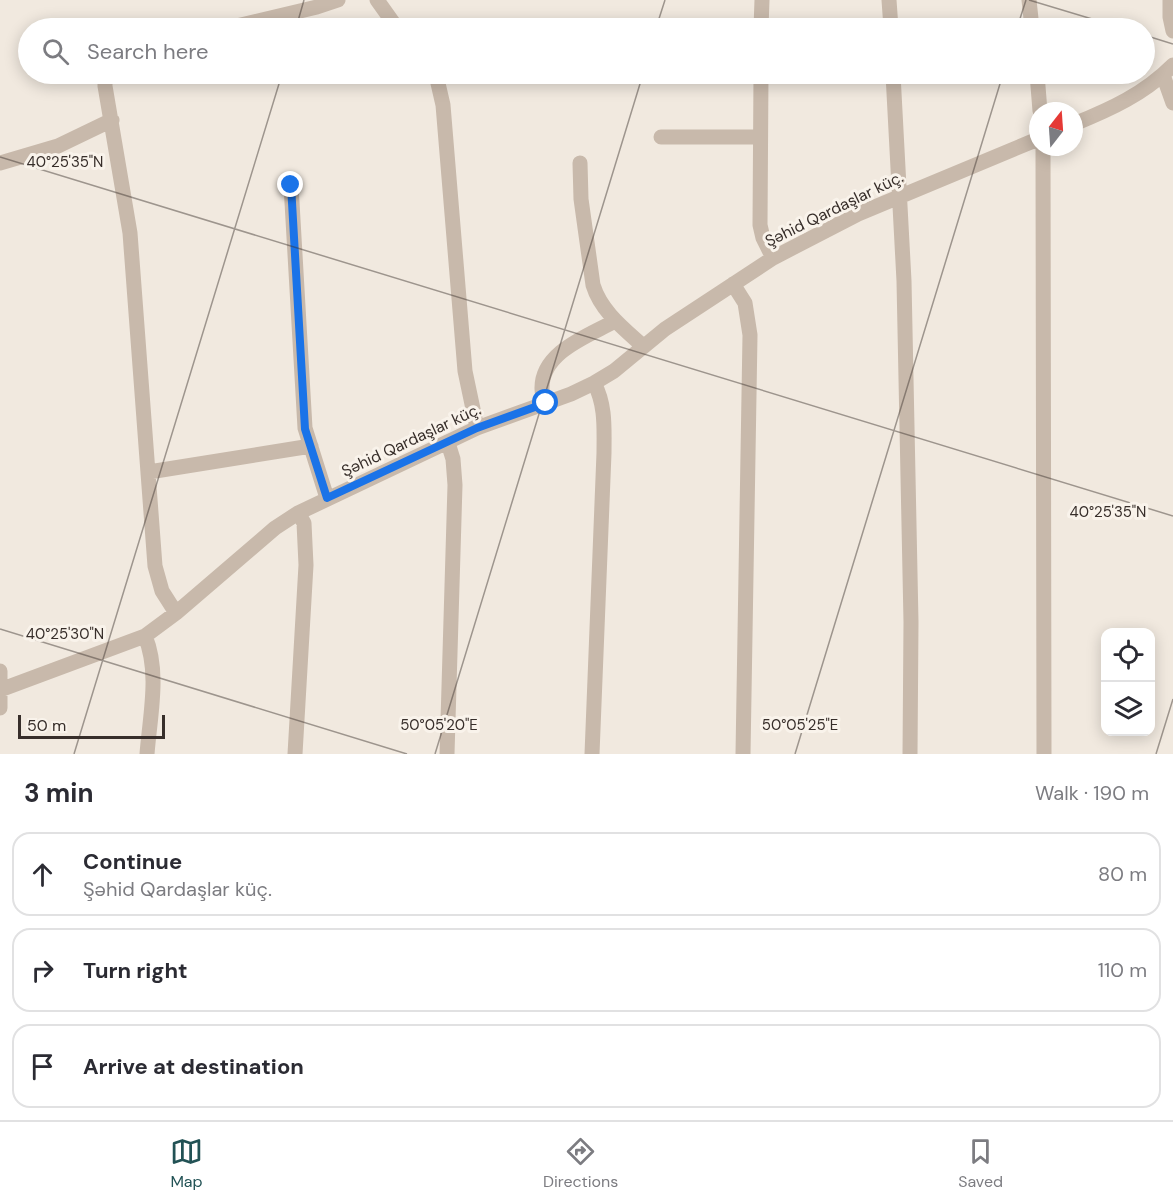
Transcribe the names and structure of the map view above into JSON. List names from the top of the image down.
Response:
{
  "streets": {
    "street": ["Şəhid Qardaşlar küç."]
  },
  "scale_bar": "50 m",
  "north": "top",
  "page": {
    "search": "Search here",
    "scale": "50 m",
    "heading": ["3 min", "Walk · 190 m"],
    "list": [
      ["Continue", "Şəhid Qardaşlar küç.", "80 m"],
      ["Turn right", "110 m"],
      "Arrive at destination"
    ],
    "nav": ["Map", "Directions", "Saved"]
  },
  "coordinates": [
    "40°25'35\"N",
    "40°25'30\"N",
    "50°05'20\"E",
    "50°05'25\"E"
  ]
}
